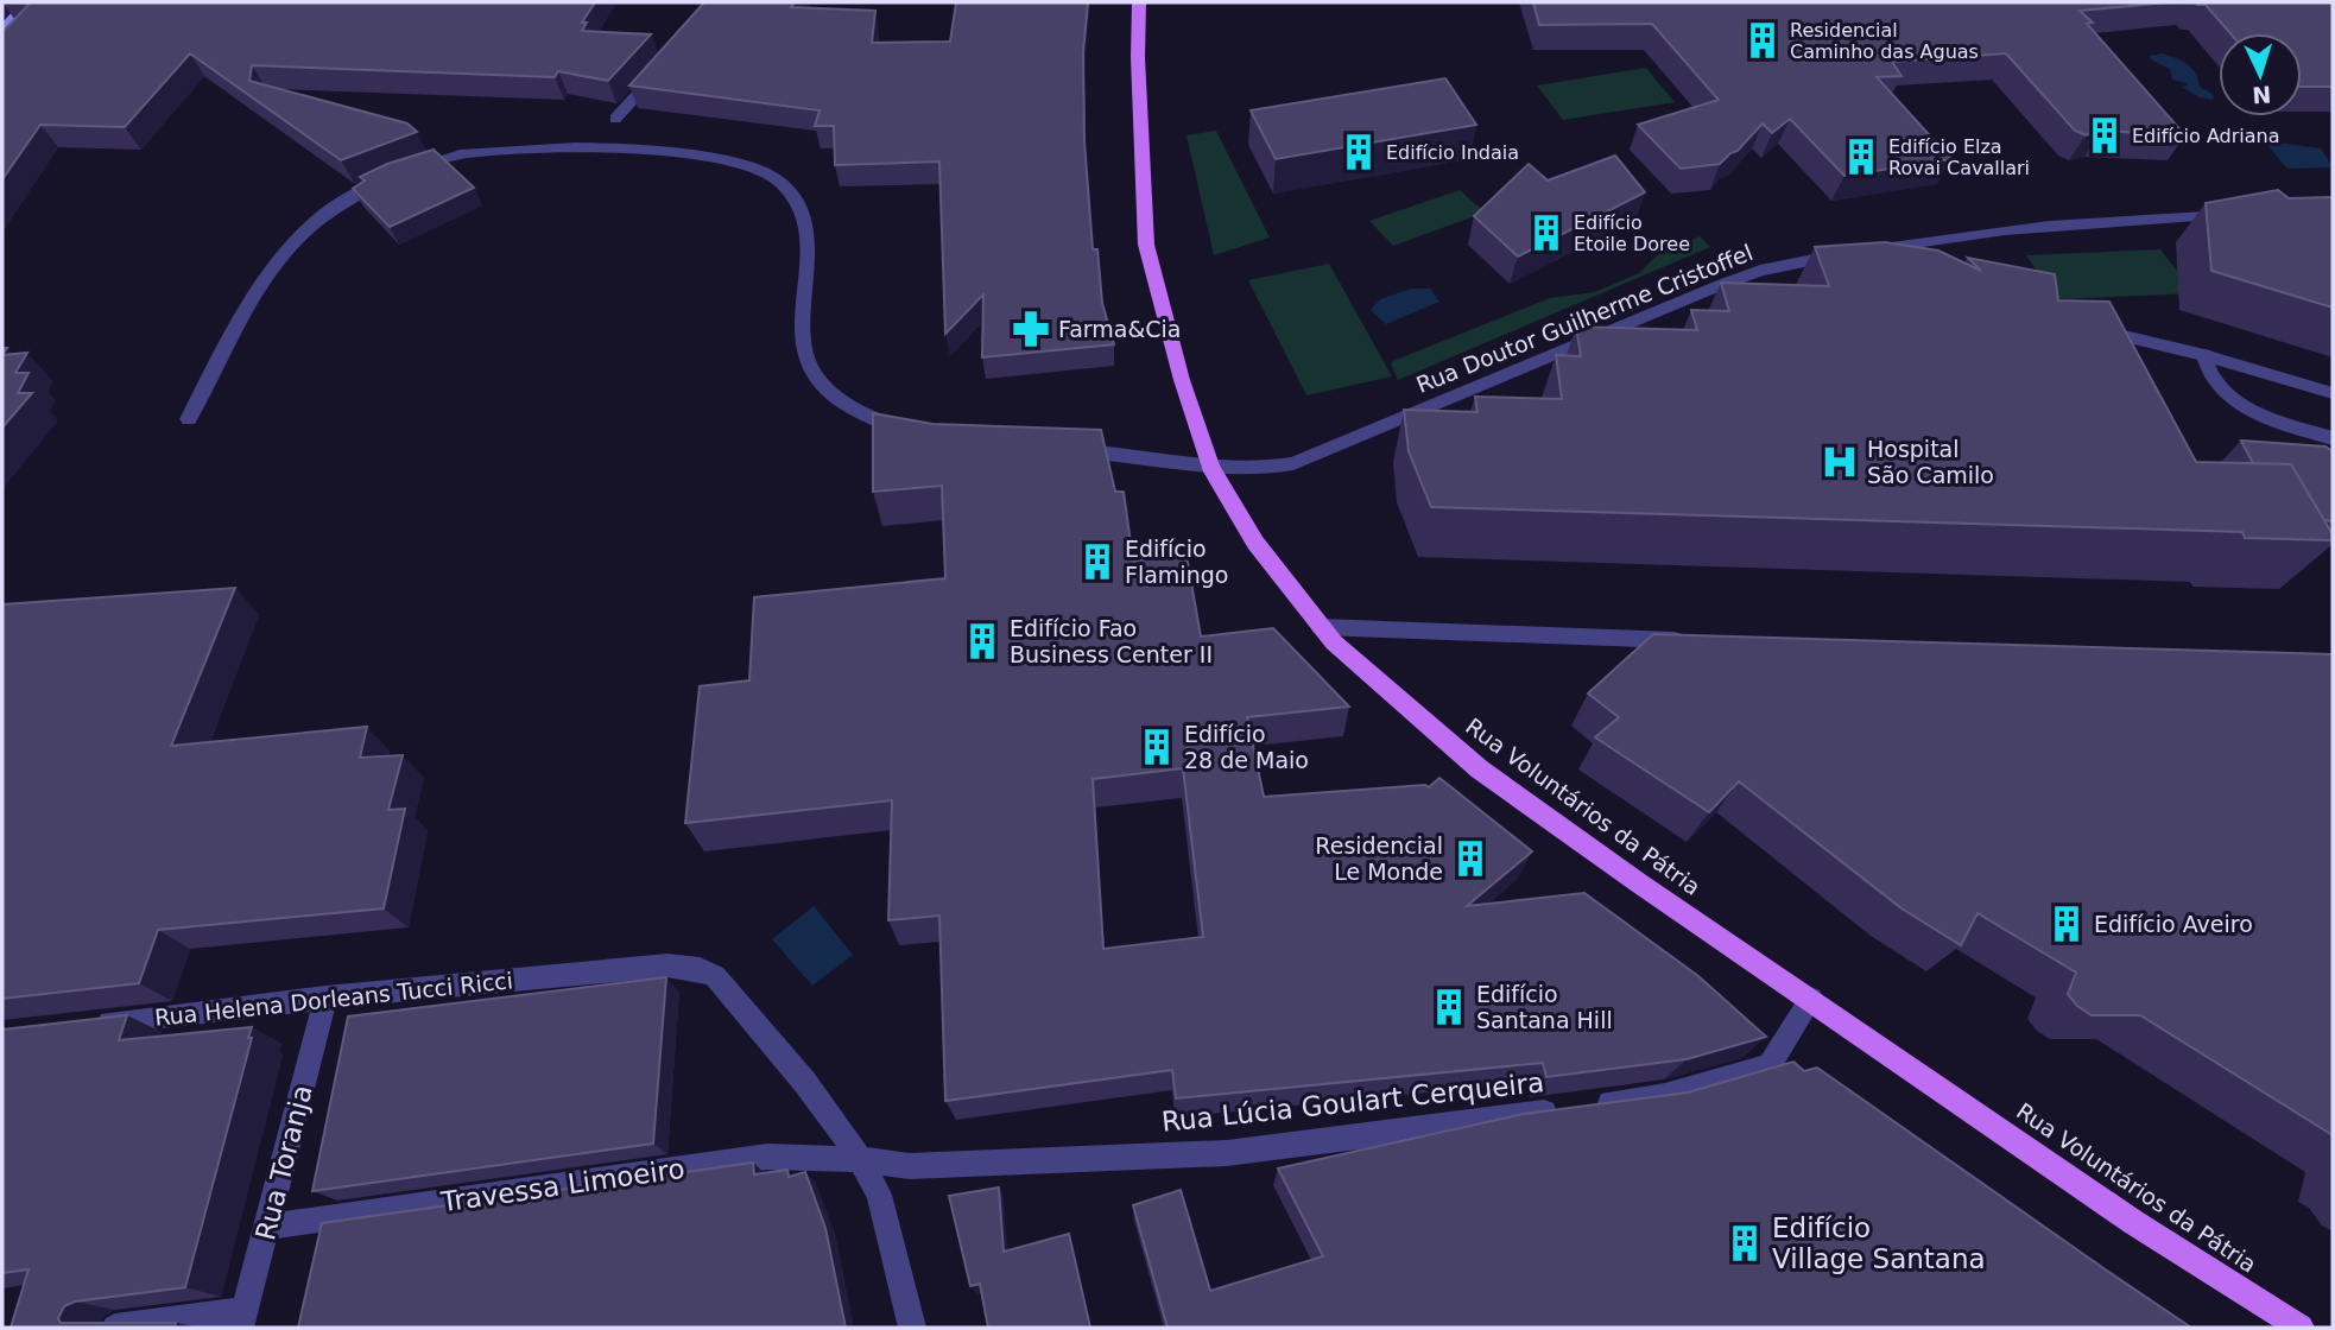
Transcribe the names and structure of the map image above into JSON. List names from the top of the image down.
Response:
{
  "streets": {
    "main road": ["Rua Voluntários da Pátria"],
    "street": [
      "Rua Doutor Guilherme Cristoffel",
      "Rua Helena Dorleans Tucci Ricci",
      "Rua Lúcia Goulart Cerqueira",
      "Rua Toranja",
      "Travessa Limoeiro"
    ]
  },
  "crossings": [
    ["Rua Doutor Guilherme Cristoffel", "Rua Voluntários da Pátria"],
    ["Rua Voluntários da Pátria", "Rua Lúcia Goulart Cerqueira"],
    ["Rua Helena Dorleans Tucci Ricci", "Rua Lúcia Goulart Cerqueira"],
    ["Rua Helena Dorleans Tucci Ricci", "Rua Toranja"],
    ["Rua Helena Dorleans Tucci Ricci", "Travessa Limoeiro"],
    ["Rua Lúcia Goulart Cerqueira", "Travessa Limoeiro"],
    ["Rua Toranja", "Travessa Limoeiro"]
  ],
  "places": {
    "building": [
      "Residencial Caminho das Aguas",
      "Edifício Adriana",
      "Edifício Indaia",
      "Edifício Elza Rovai Cavallari",
      "Edifício Etoile Doree",
      "Edifício Flamingo",
      "Edifício Fao Business Center II",
      "Edifício 28 de Maio",
      "Residencial Le Monde",
      "Edifício Aveiro",
      "Edifício Santana Hill",
      "Edifício Village Santana"
    ],
    "pharmacy": ["Farma&Cia"],
    "hospital": ["Hospital São Camilo"]
  },
  "north": "bottom"
}
